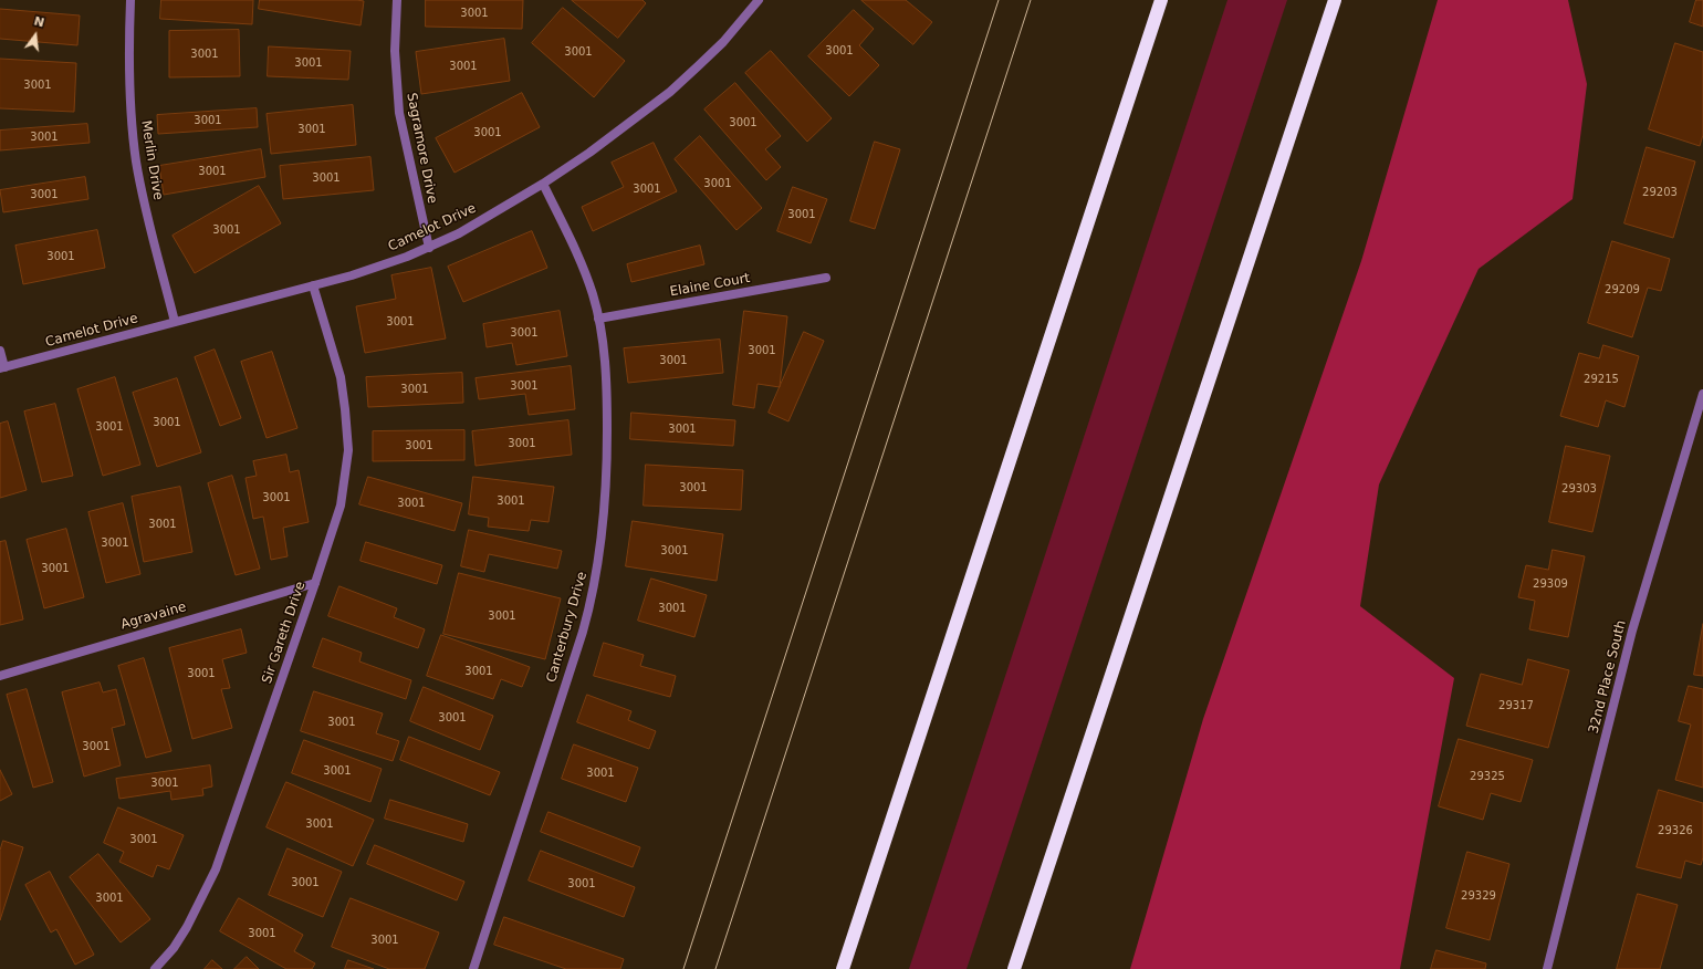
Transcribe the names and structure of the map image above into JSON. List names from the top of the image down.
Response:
{
  "streets": {
    "street": [
      "Sagramore Drive",
      "Merlin Drive",
      "Camelot Drive",
      "Elaine Court",
      "Agravaine",
      "Canterbury Drive",
      "Sir Gareth Drive",
      "32nd Place South"
    ]
  },
  "crossings": [
    ["Sagramore Drive", "Camelot Drive"],
    ["Merlin Drive", "Camelot Drive"],
    ["Camelot Drive", "Canterbury Drive"],
    ["Camelot Drive", "Sir Gareth Drive"],
    ["Elaine Court", "Canterbury Drive"],
    ["Agravaine", "Sir Gareth Drive"]
  ],
  "house_numbers": [
    "3001",
    "3001",
    "3001",
    "3001",
    "3001",
    "3001",
    "3001",
    "3001",
    "3001",
    "3001",
    "3001",
    "3001",
    "3001",
    "3001",
    "3001",
    "3001",
    "29203",
    "3001",
    "3001",
    "3001",
    "3001",
    "29209",
    "3001",
    "3001",
    "3001",
    "3001",
    "29215",
    "3001",
    "3001",
    "3001",
    "3001",
    "3001",
    "3001",
    "3001",
    "3001",
    "29303",
    "3001",
    "3001",
    "3001",
    "3001",
    "3001",
    "3001",
    "3001",
    "29309",
    "3001",
    "3001",
    "3001",
    "3001",
    "29317",
    "3001",
    "3001",
    "3001",
    "3001",
    "3001",
    "29325",
    "3001",
    "3001",
    "29326",
    "3001",
    "3001",
    "3001",
    "29329",
    "3001",
    "3001",
    "3001"
  ],
  "north": "top"
}
